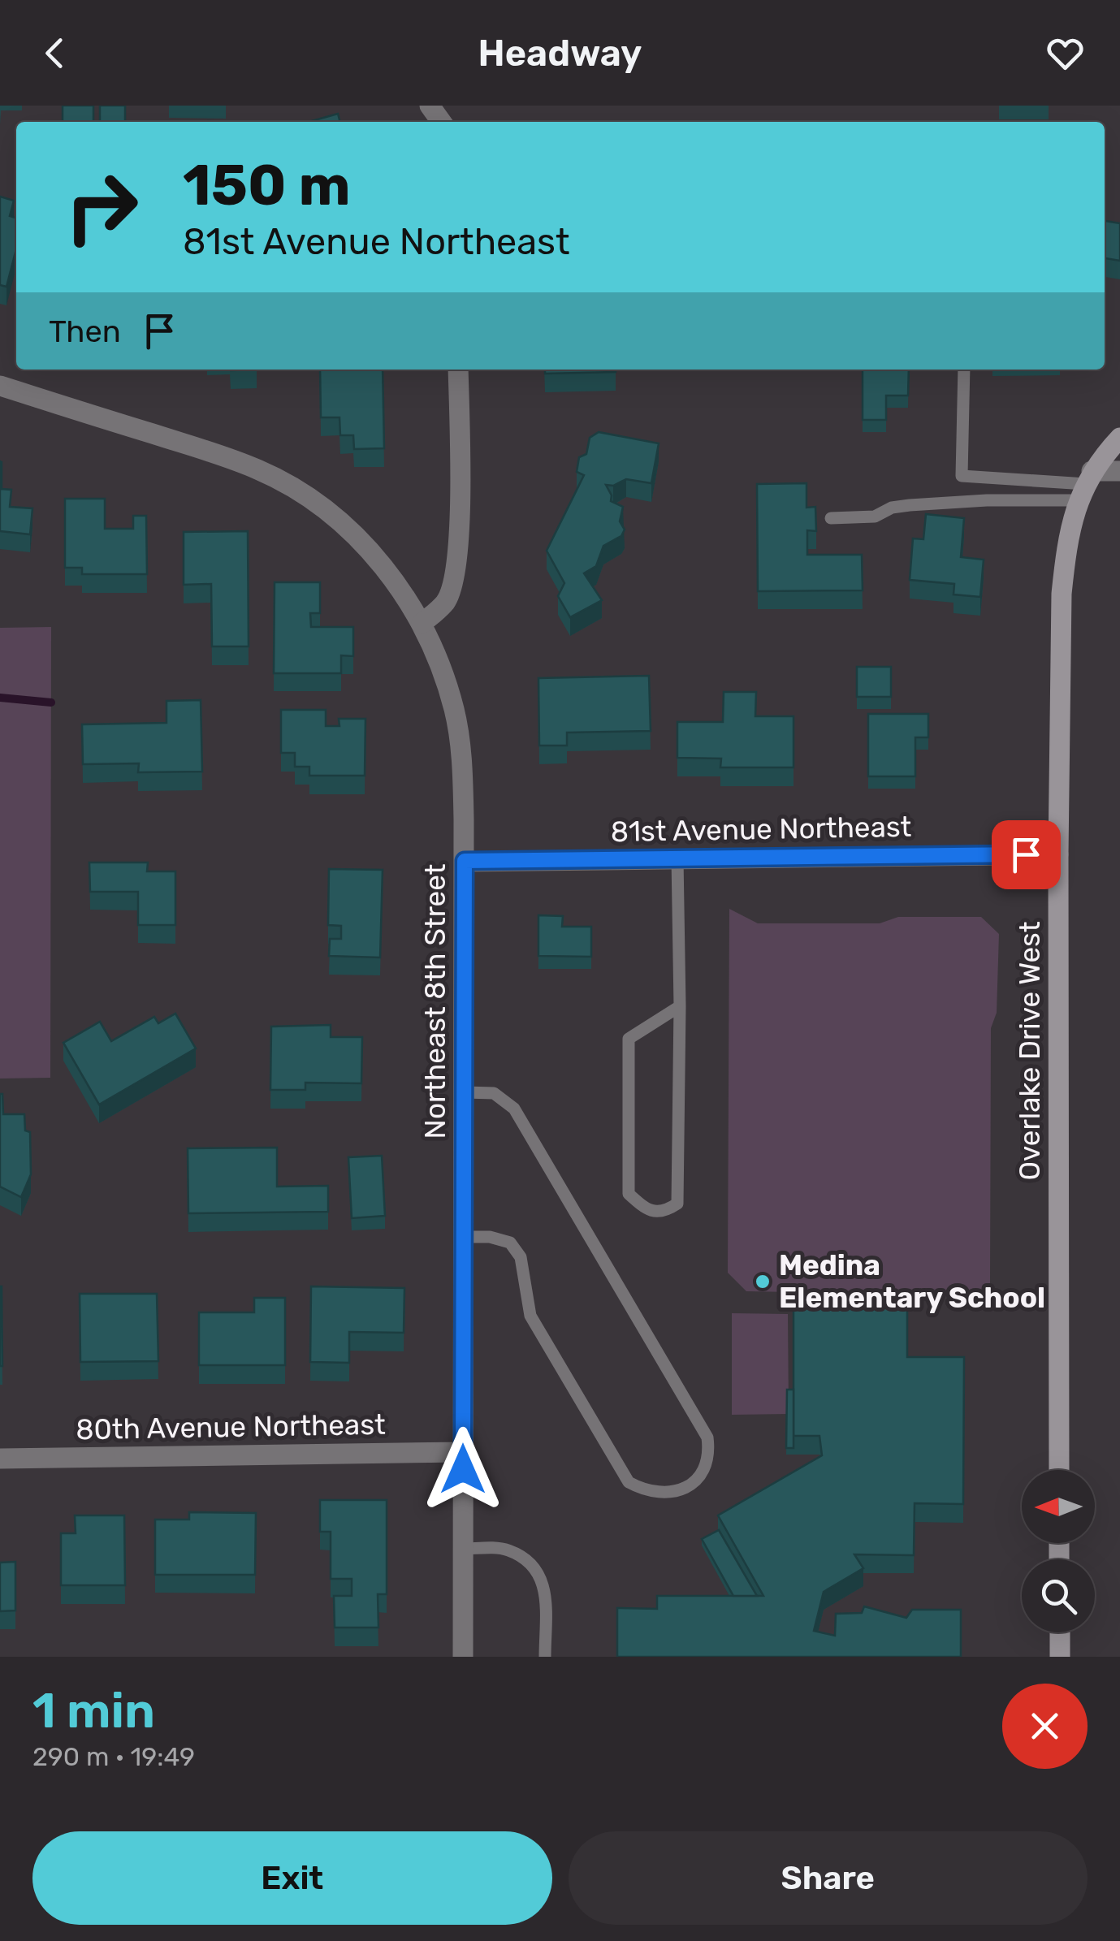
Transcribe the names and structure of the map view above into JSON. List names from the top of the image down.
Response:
{
  "streets": {
    "street": [
      "81st Avenue Northeast",
      "Northeast 8th Street",
      "Overlake Drive West",
      "80th Avenue Northeast"
    ]
  },
  "crossings": [
    ["81st Avenue Northeast", "Northeast 8th Street"],
    ["81st Avenue Northeast", "Overlake Drive West"],
    ["Northeast 8th Street", "80th Avenue Northeast"]
  ],
  "places": ["Medina Elementary School"],
  "north": "left",
  "page": {
    "header": "Headway",
    "turn": ["150 m", "81st Avenue Northeast"],
    "then": "Then",
    "heading": ["1 min", "290 m · 19:49"],
    "buttons": ["Exit", "Share"]
  }
}
